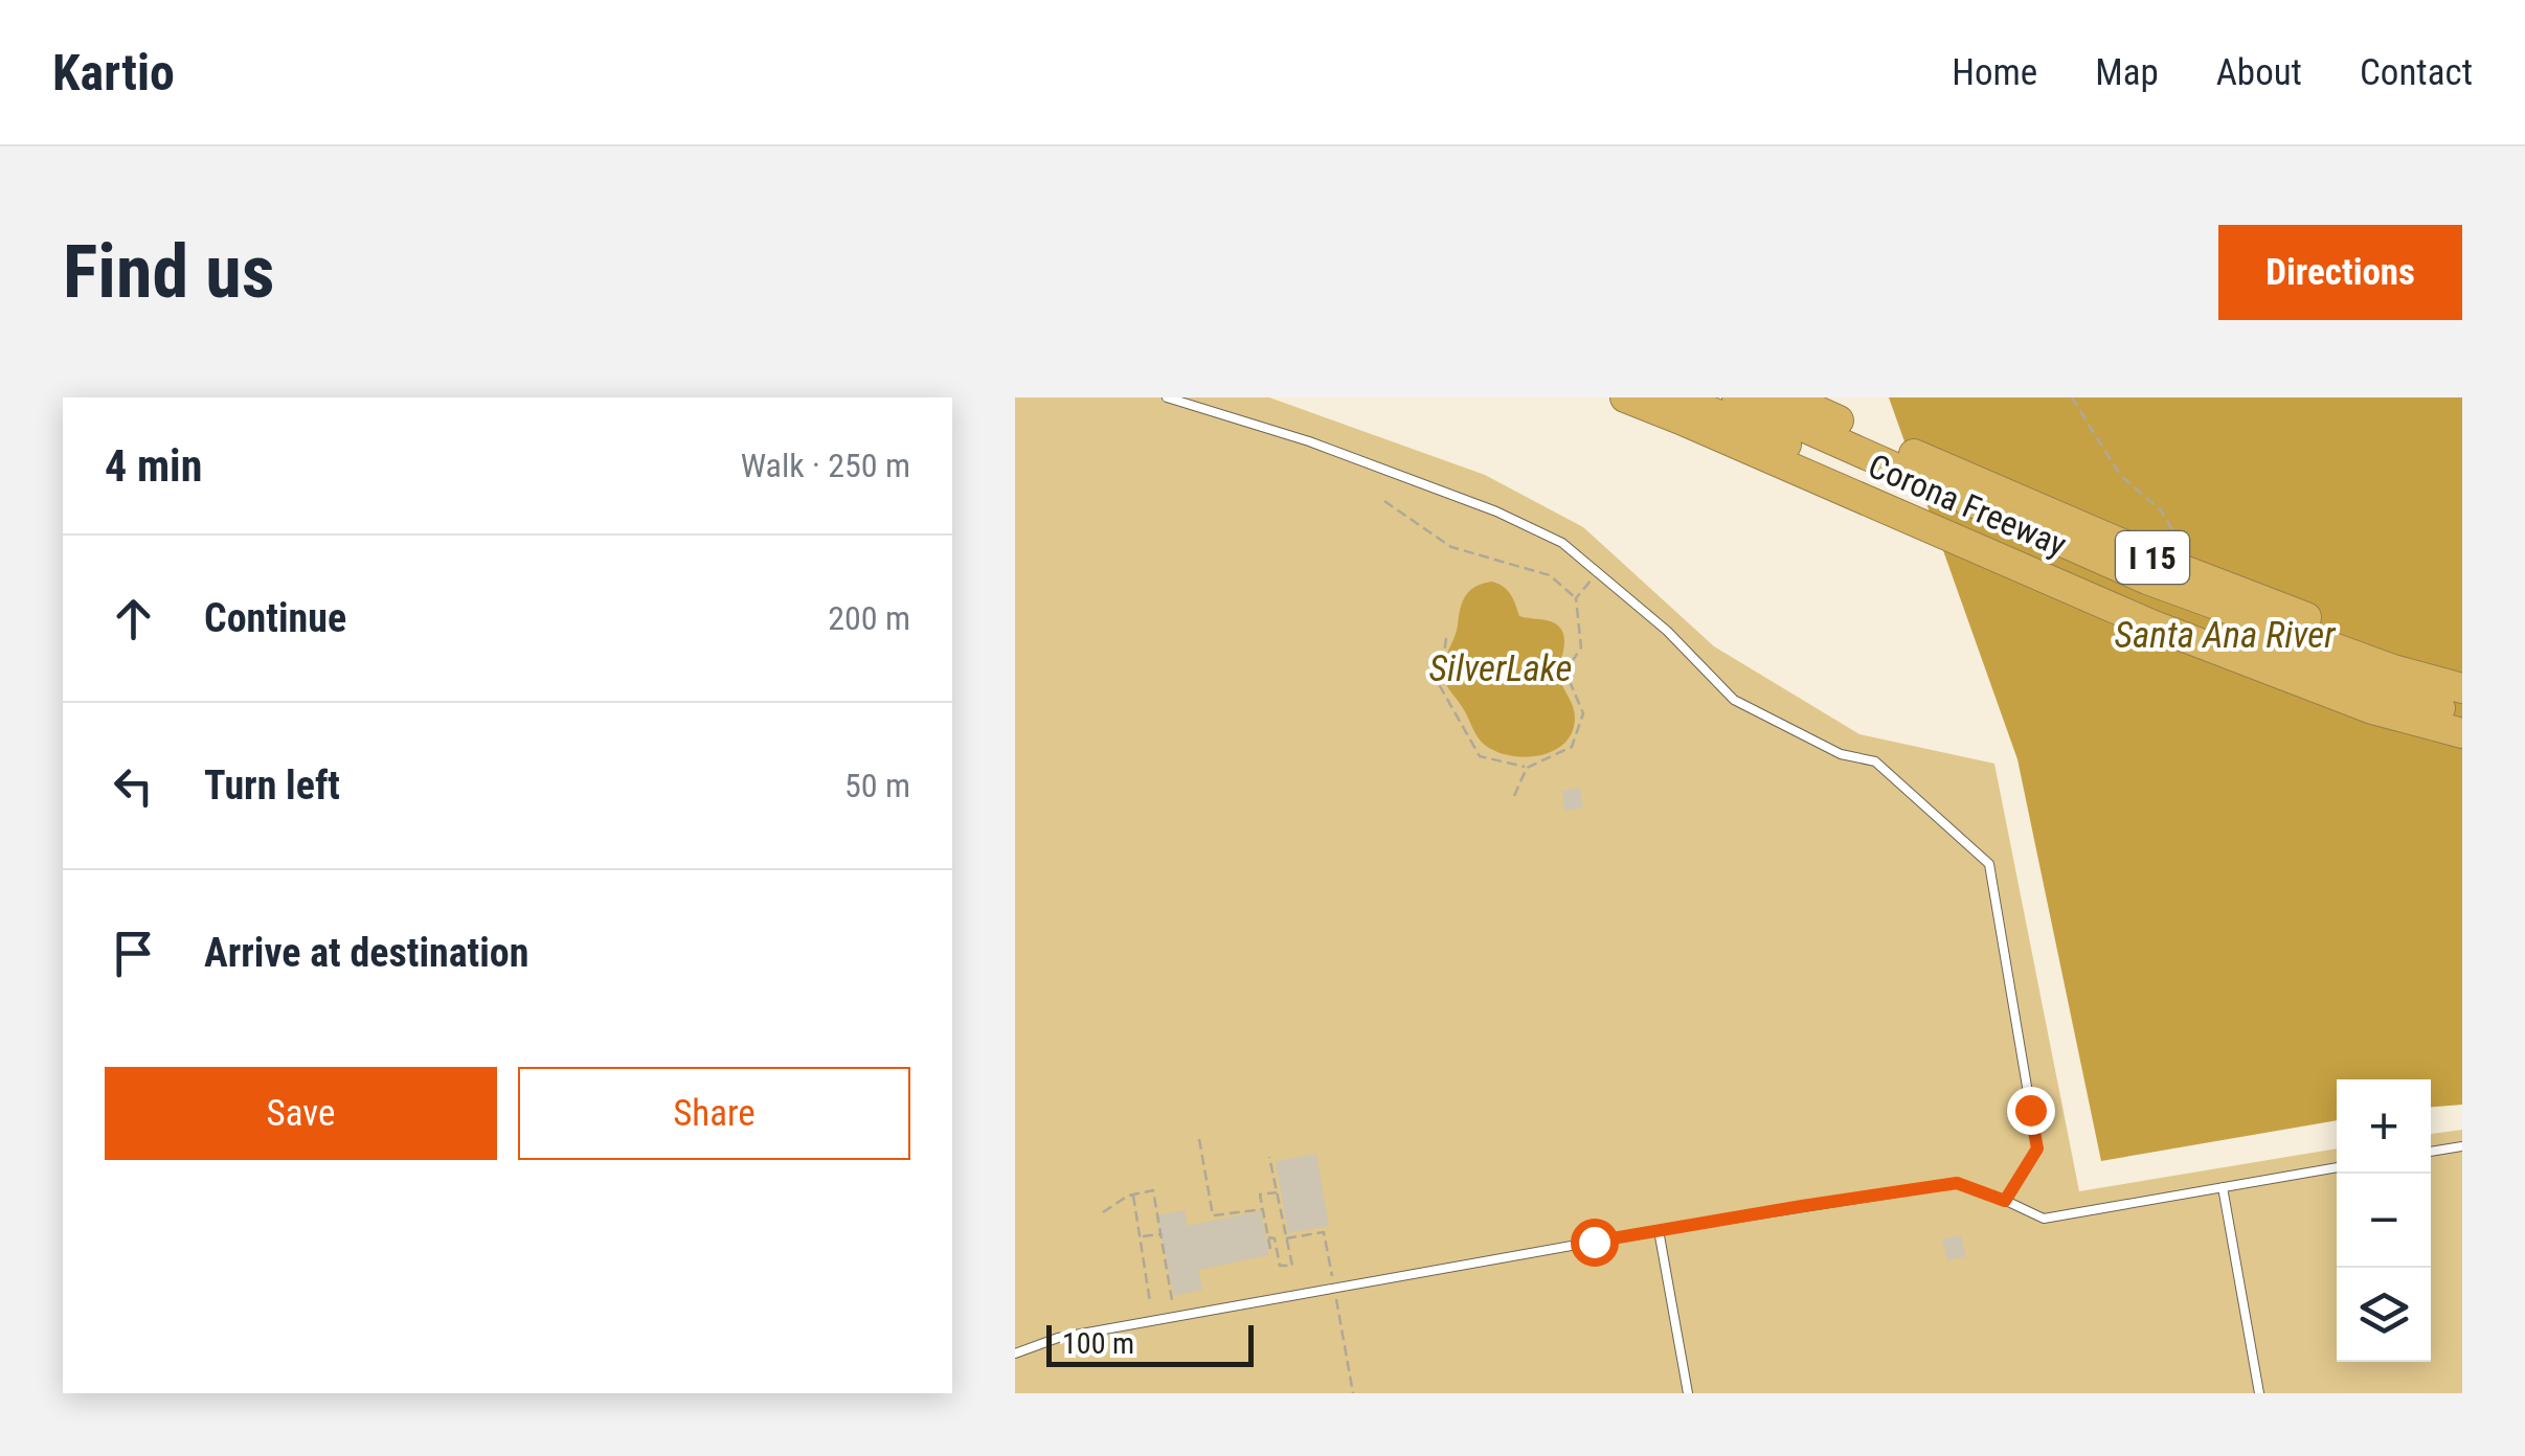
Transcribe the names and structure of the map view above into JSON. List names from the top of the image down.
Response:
{
  "streets": {
    "highway": ["Corona Freeway", "I 15"]
  },
  "water": ["Santa Ana River", "SilverLake"],
  "scale_bar": "100 m",
  "page": {
    "header": "Kartio",
    "nav": [
      "Home",
      "Map",
      "About",
      "Contact"
    ],
    "buttons": [
      "Directions",
      ["Save", "Share"]
    ],
    "title": "Find us",
    "heading": ["4 min", "Walk · 250 m"],
    "list": [
      ["Continue", "200 m"],
      ["Turn left", "50 m"],
      "Arrive at destination"
    ],
    "map_buttons": ["+", "−"],
    "scale": "100 m"
  }
}
